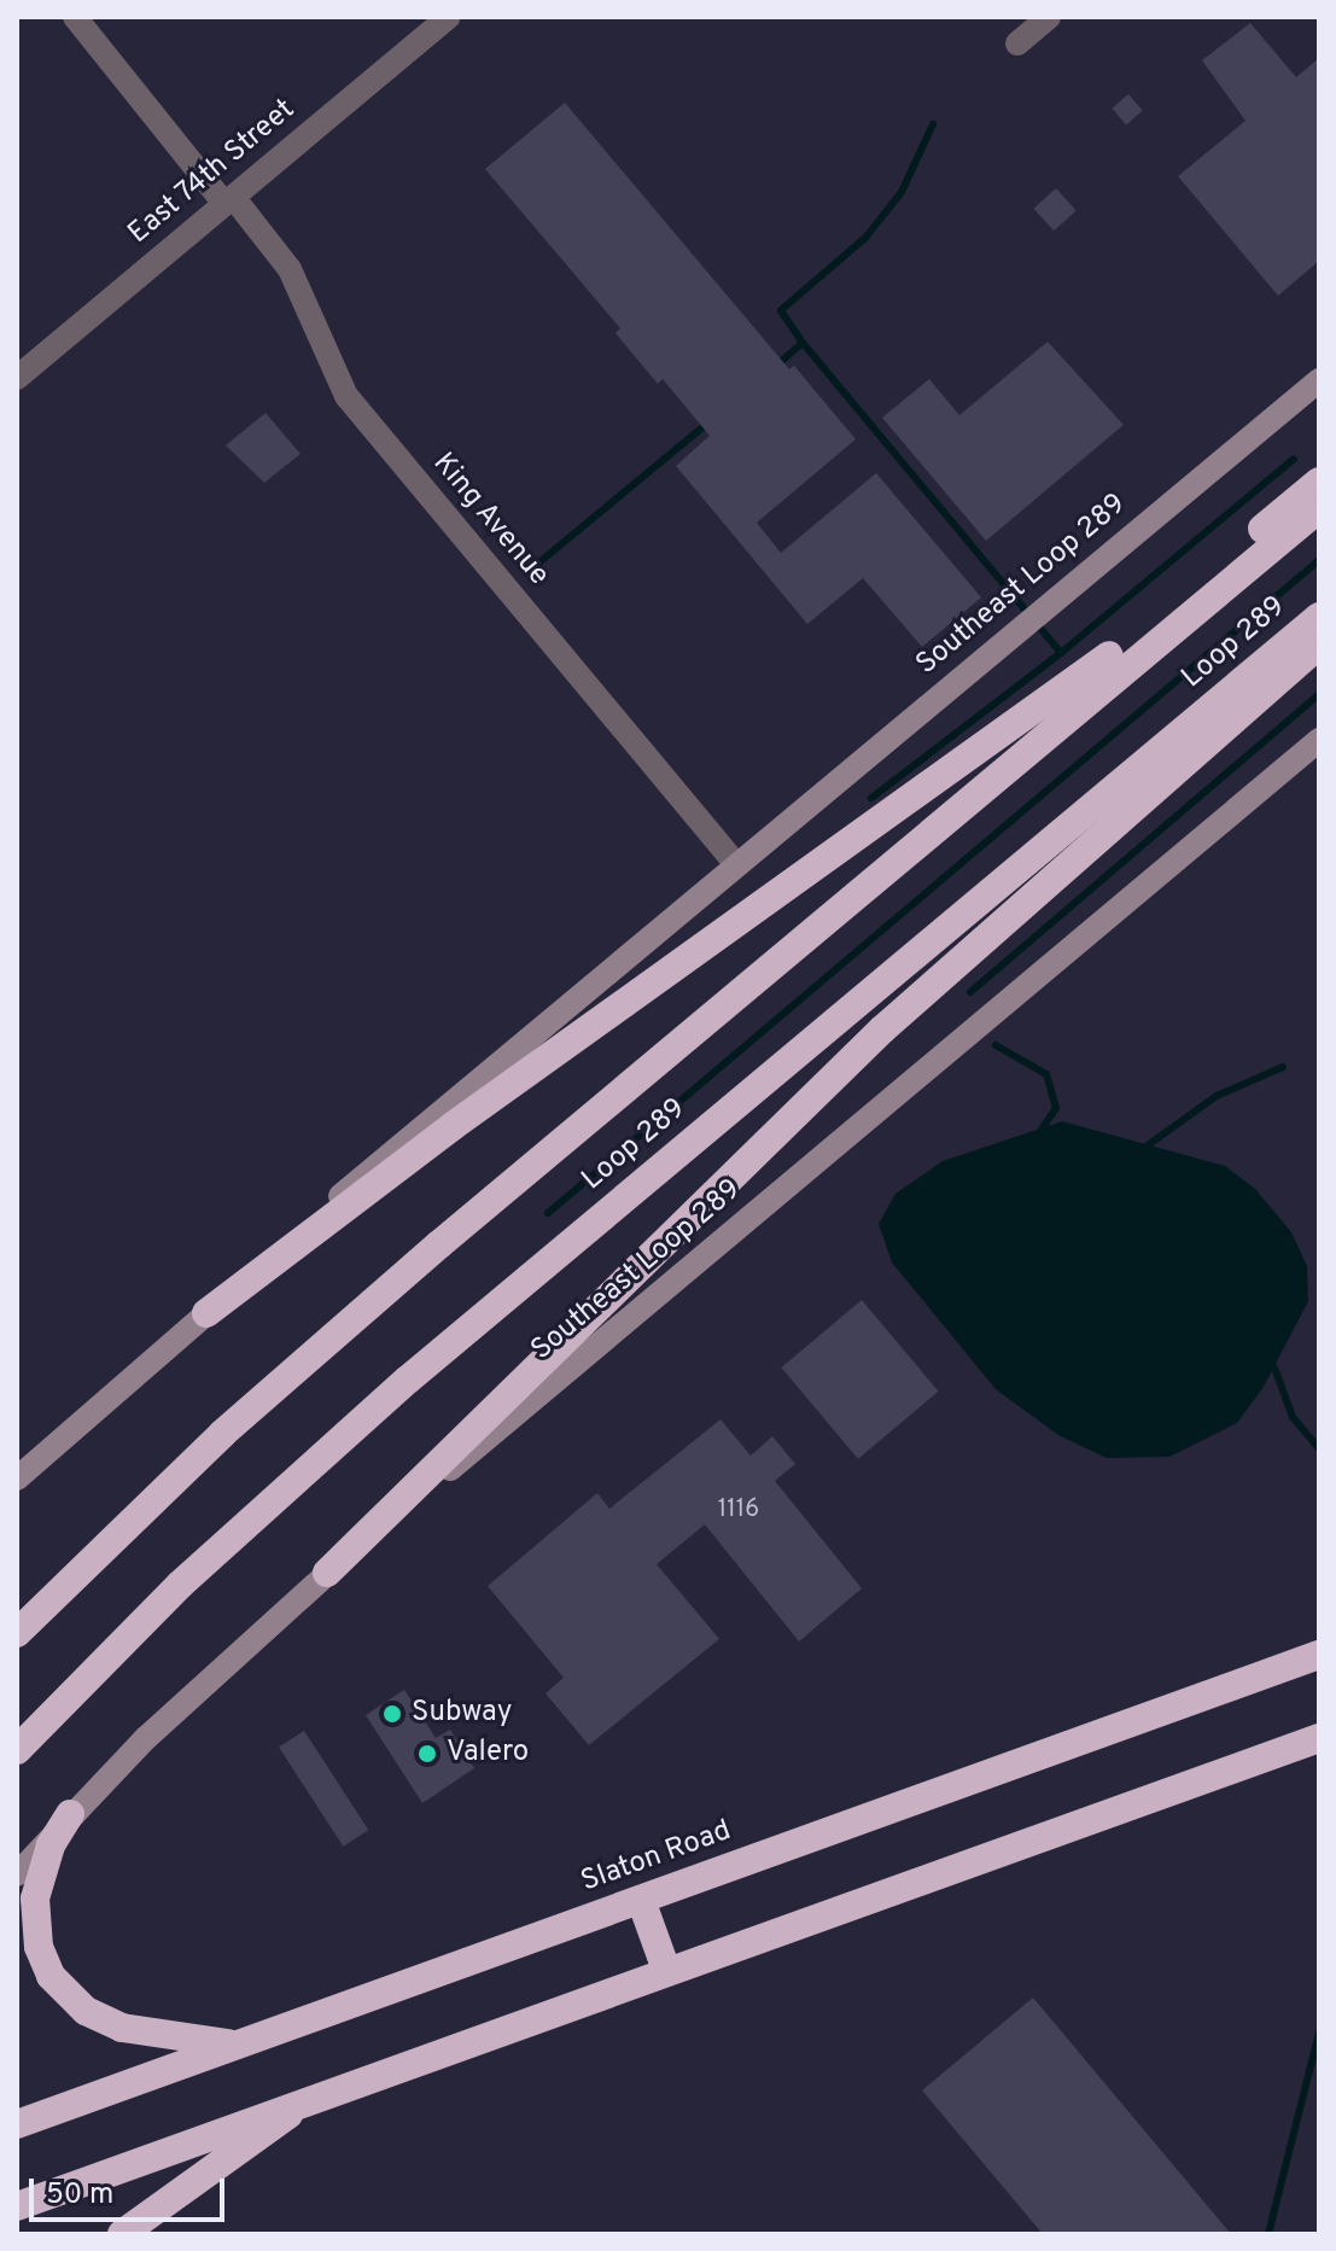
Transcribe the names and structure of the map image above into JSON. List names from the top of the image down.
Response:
{
  "streets": {
    "highway": ["Loop 289", "Slaton Road"],
    "main road": ["Southeast Loop 289"],
    "street": ["East 74th Street", "King Avenue"]
  },
  "crossings": [
    ["East 74th Street", "King Avenue"],
    ["King Avenue", "Southeast Loop 289"]
  ],
  "places": ["Subway", "Valero"],
  "house_numbers": ["1116"],
  "scale_bar": "50 m"
}
